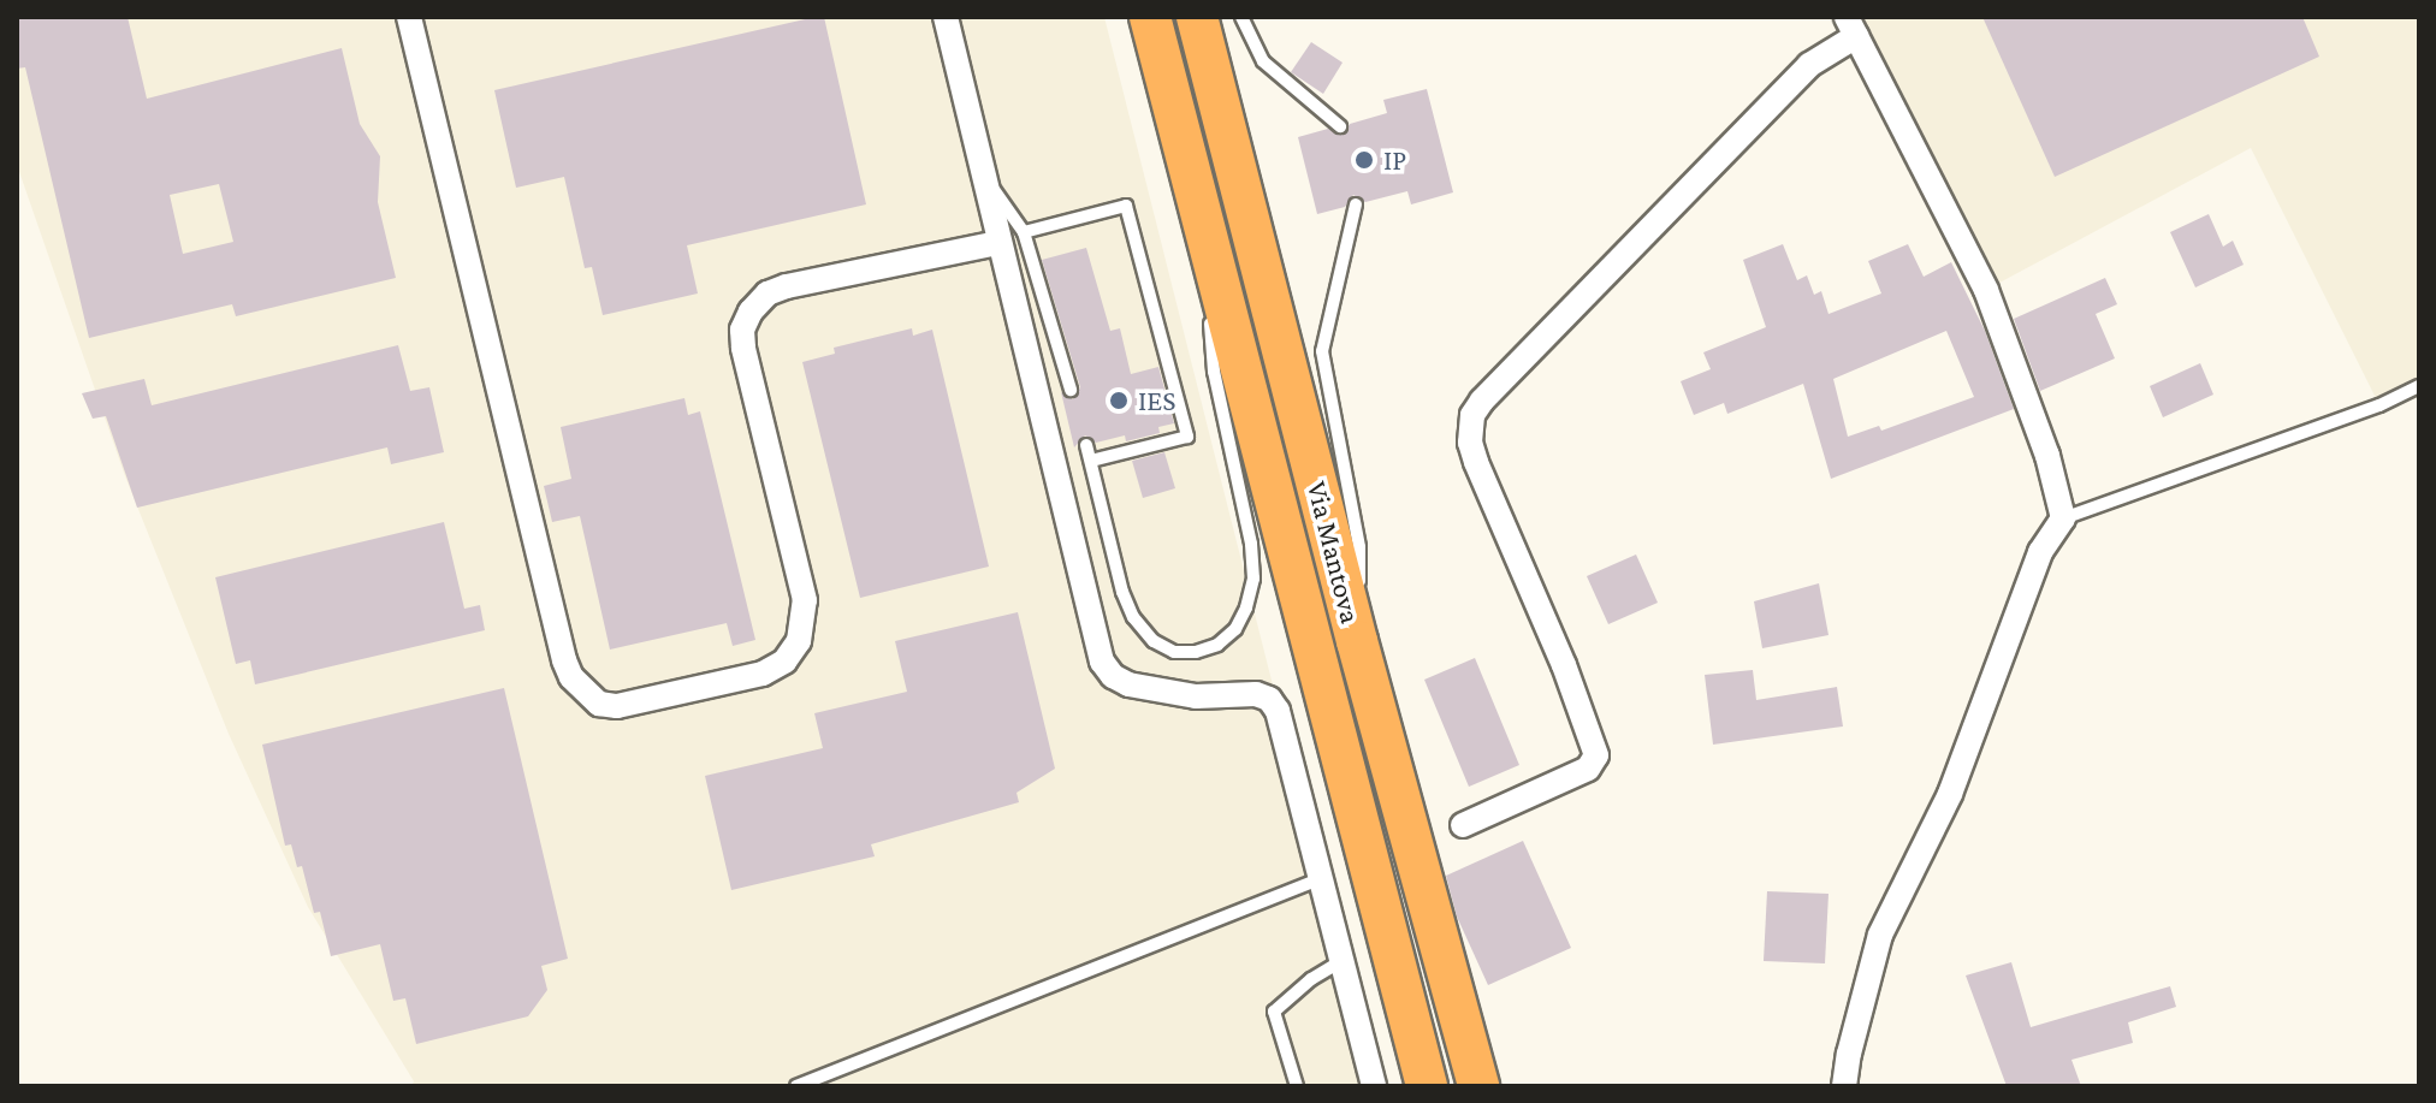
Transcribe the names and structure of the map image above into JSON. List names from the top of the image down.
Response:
{
  "streets": {
    "highway": ["Via Mantova"]
  },
  "places": ["IP", "IES"]
}
